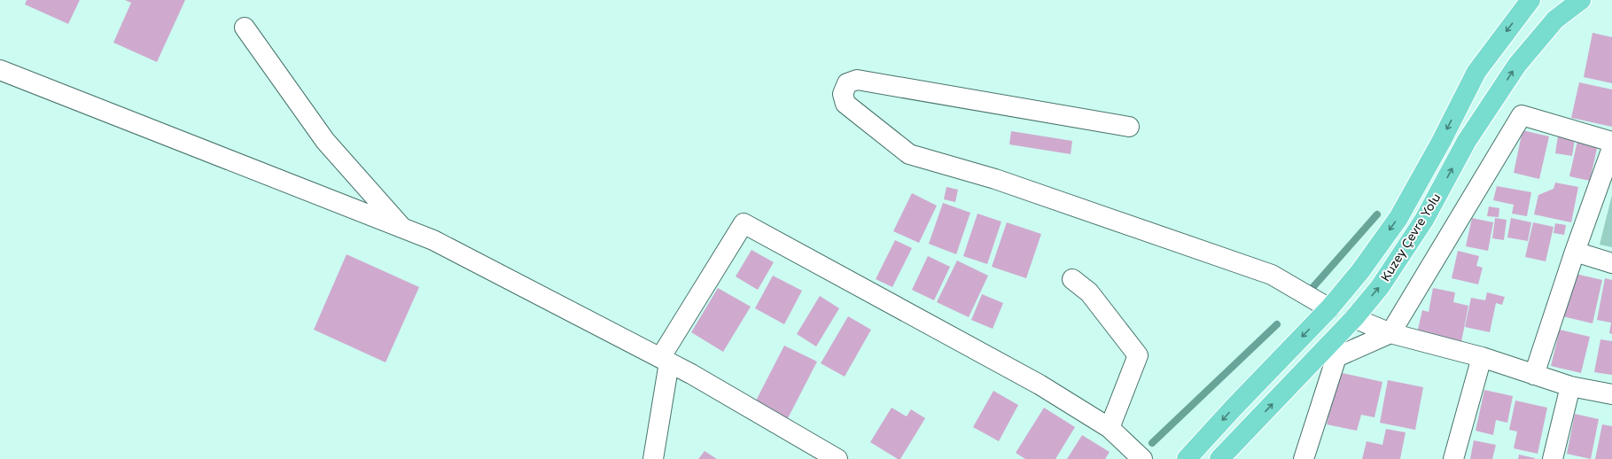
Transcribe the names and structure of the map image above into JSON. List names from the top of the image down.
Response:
{
  "streets": {
    "main road": ["Kuzey Çevre Yolu"]
  }
}
